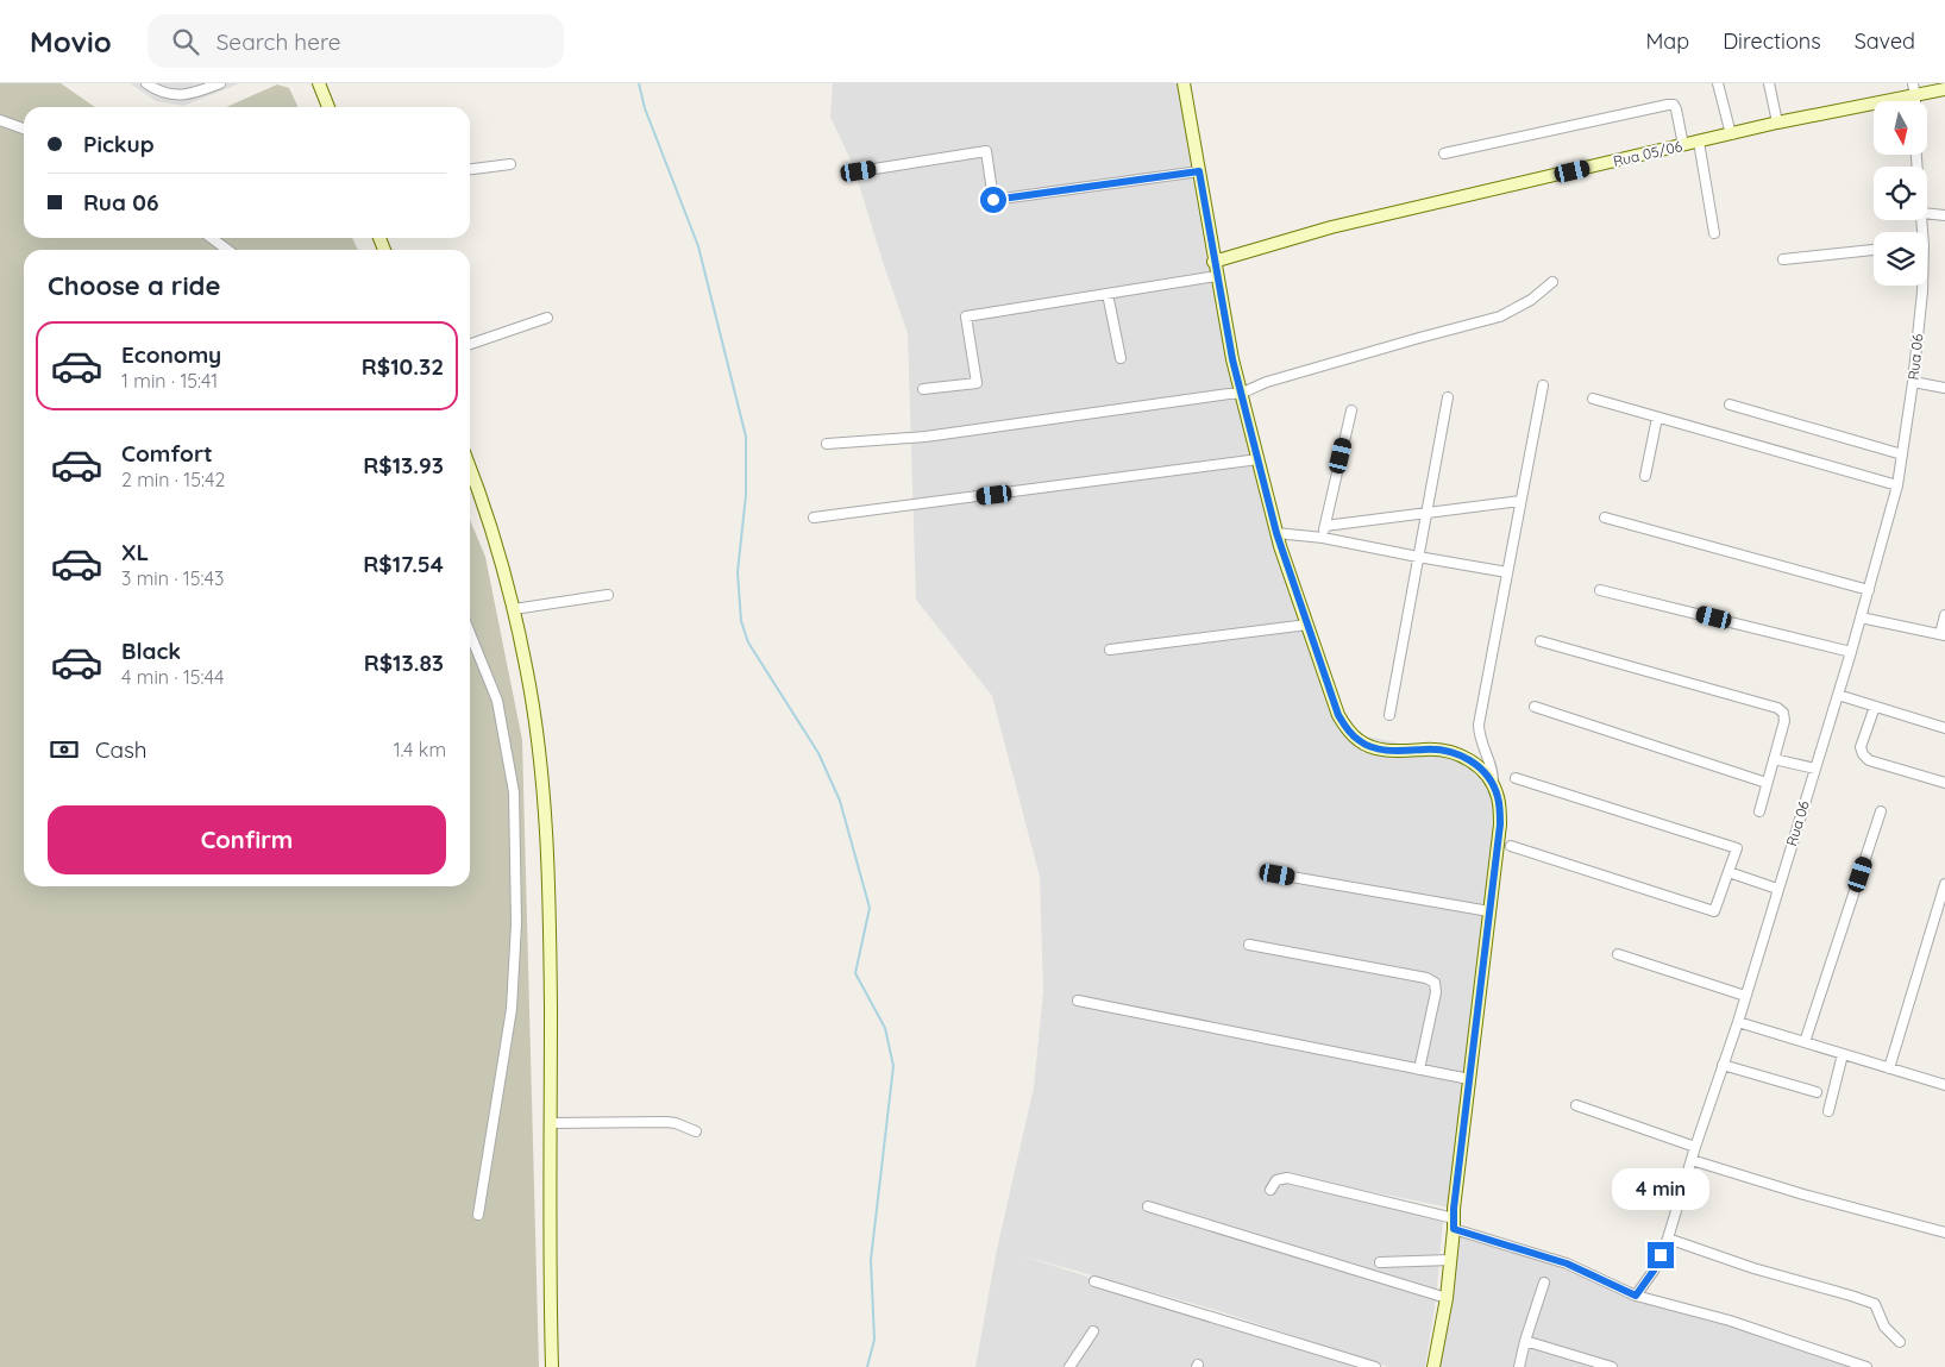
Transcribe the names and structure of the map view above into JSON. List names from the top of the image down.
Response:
{
  "streets": {
    "street": ["Rua 05/06", "Rua 06"]
  },
  "north": "bottom",
  "page": {
    "header": "Movio",
    "search": "Search here",
    "nav": ["Map", "Directions", "Saved"],
    "banner": ["Pickup", "Rua 06"],
    "heading": "Choose a ride",
    "list": [
      {
        "name": "Economy",
        "note": "1 min · 15:41",
        "value": "R$10.32"
      },
      {
        "name": "Comfort",
        "note": "2 min · 15:42",
        "value": "R$13.93"
      },
      {
        "name": "XL",
        "note": "3 min · 15:43",
        "value": "R$17.54"
      },
      {
        "name": "Black",
        "note": "4 min · 15:44",
        "value": "R$13.83"
      }
    ],
    "pay": ["Cash", "1.4 km"],
    "buttons": "Confirm",
    "bubble": "4 min"
  }
}
